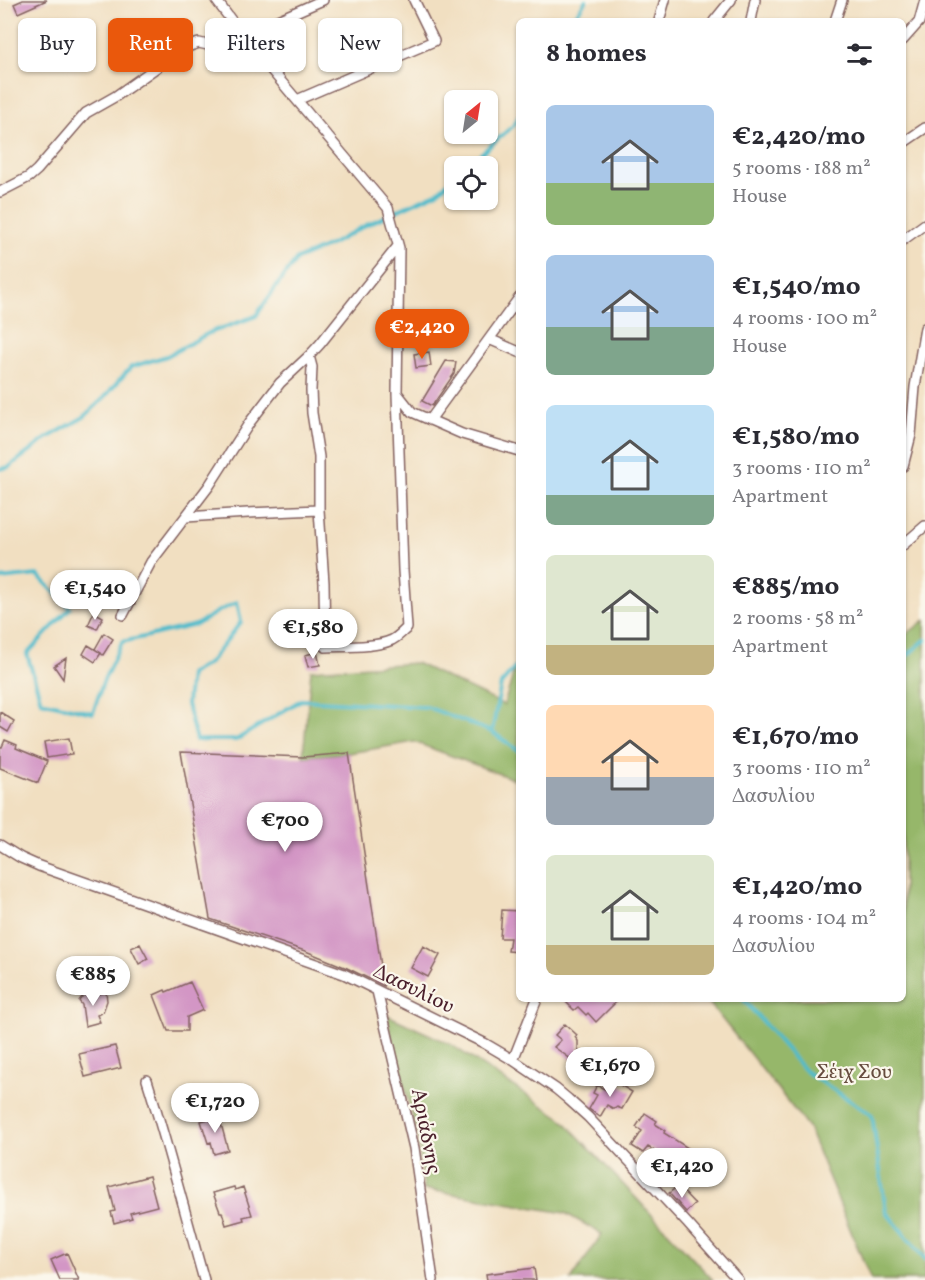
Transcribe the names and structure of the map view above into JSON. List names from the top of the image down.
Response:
{
  "streets": {
    "street": ["Δασυλίου", "Αριάδνης"]
  },
  "crossings": [
    ["Δασυλίου", "Αριάδνης"]
  ],
  "parks": ["Σέιχ Σου"],
  "north": "top right",
  "page": {
    "chip": [
      "Buy",
      "Rent",
      "Filters",
      "New"
    ],
    "heading": "8 homes",
    "list": [
      {
        "name": "€2,420/mo",
        "note": "5 rooms · 188 m² · House"
      },
      {
        "name": "€1,540/mo",
        "note": "4 rooms · 100 m² · House"
      },
      {
        "name": "€1,580/mo",
        "note": "3 rooms · 110 m² · Apartment"
      },
      {
        "name": "€885/mo",
        "note": "2 rooms · 58 m² · Apartment"
      },
      {
        "name": "€1,670/mo",
        "note": "3 rooms · 110 m² · Δασυλίου"
      },
      {
        "name": "€1,420/mo",
        "note": "4 rooms · 104 m² · Δασυλίου"
      }
    ],
    "price": [
      "€2,420",
      "€1,540",
      "€1,580",
      "€700",
      "€885",
      "€1,670",
      "€1,720",
      "€1,420"
    ]
  }
}
